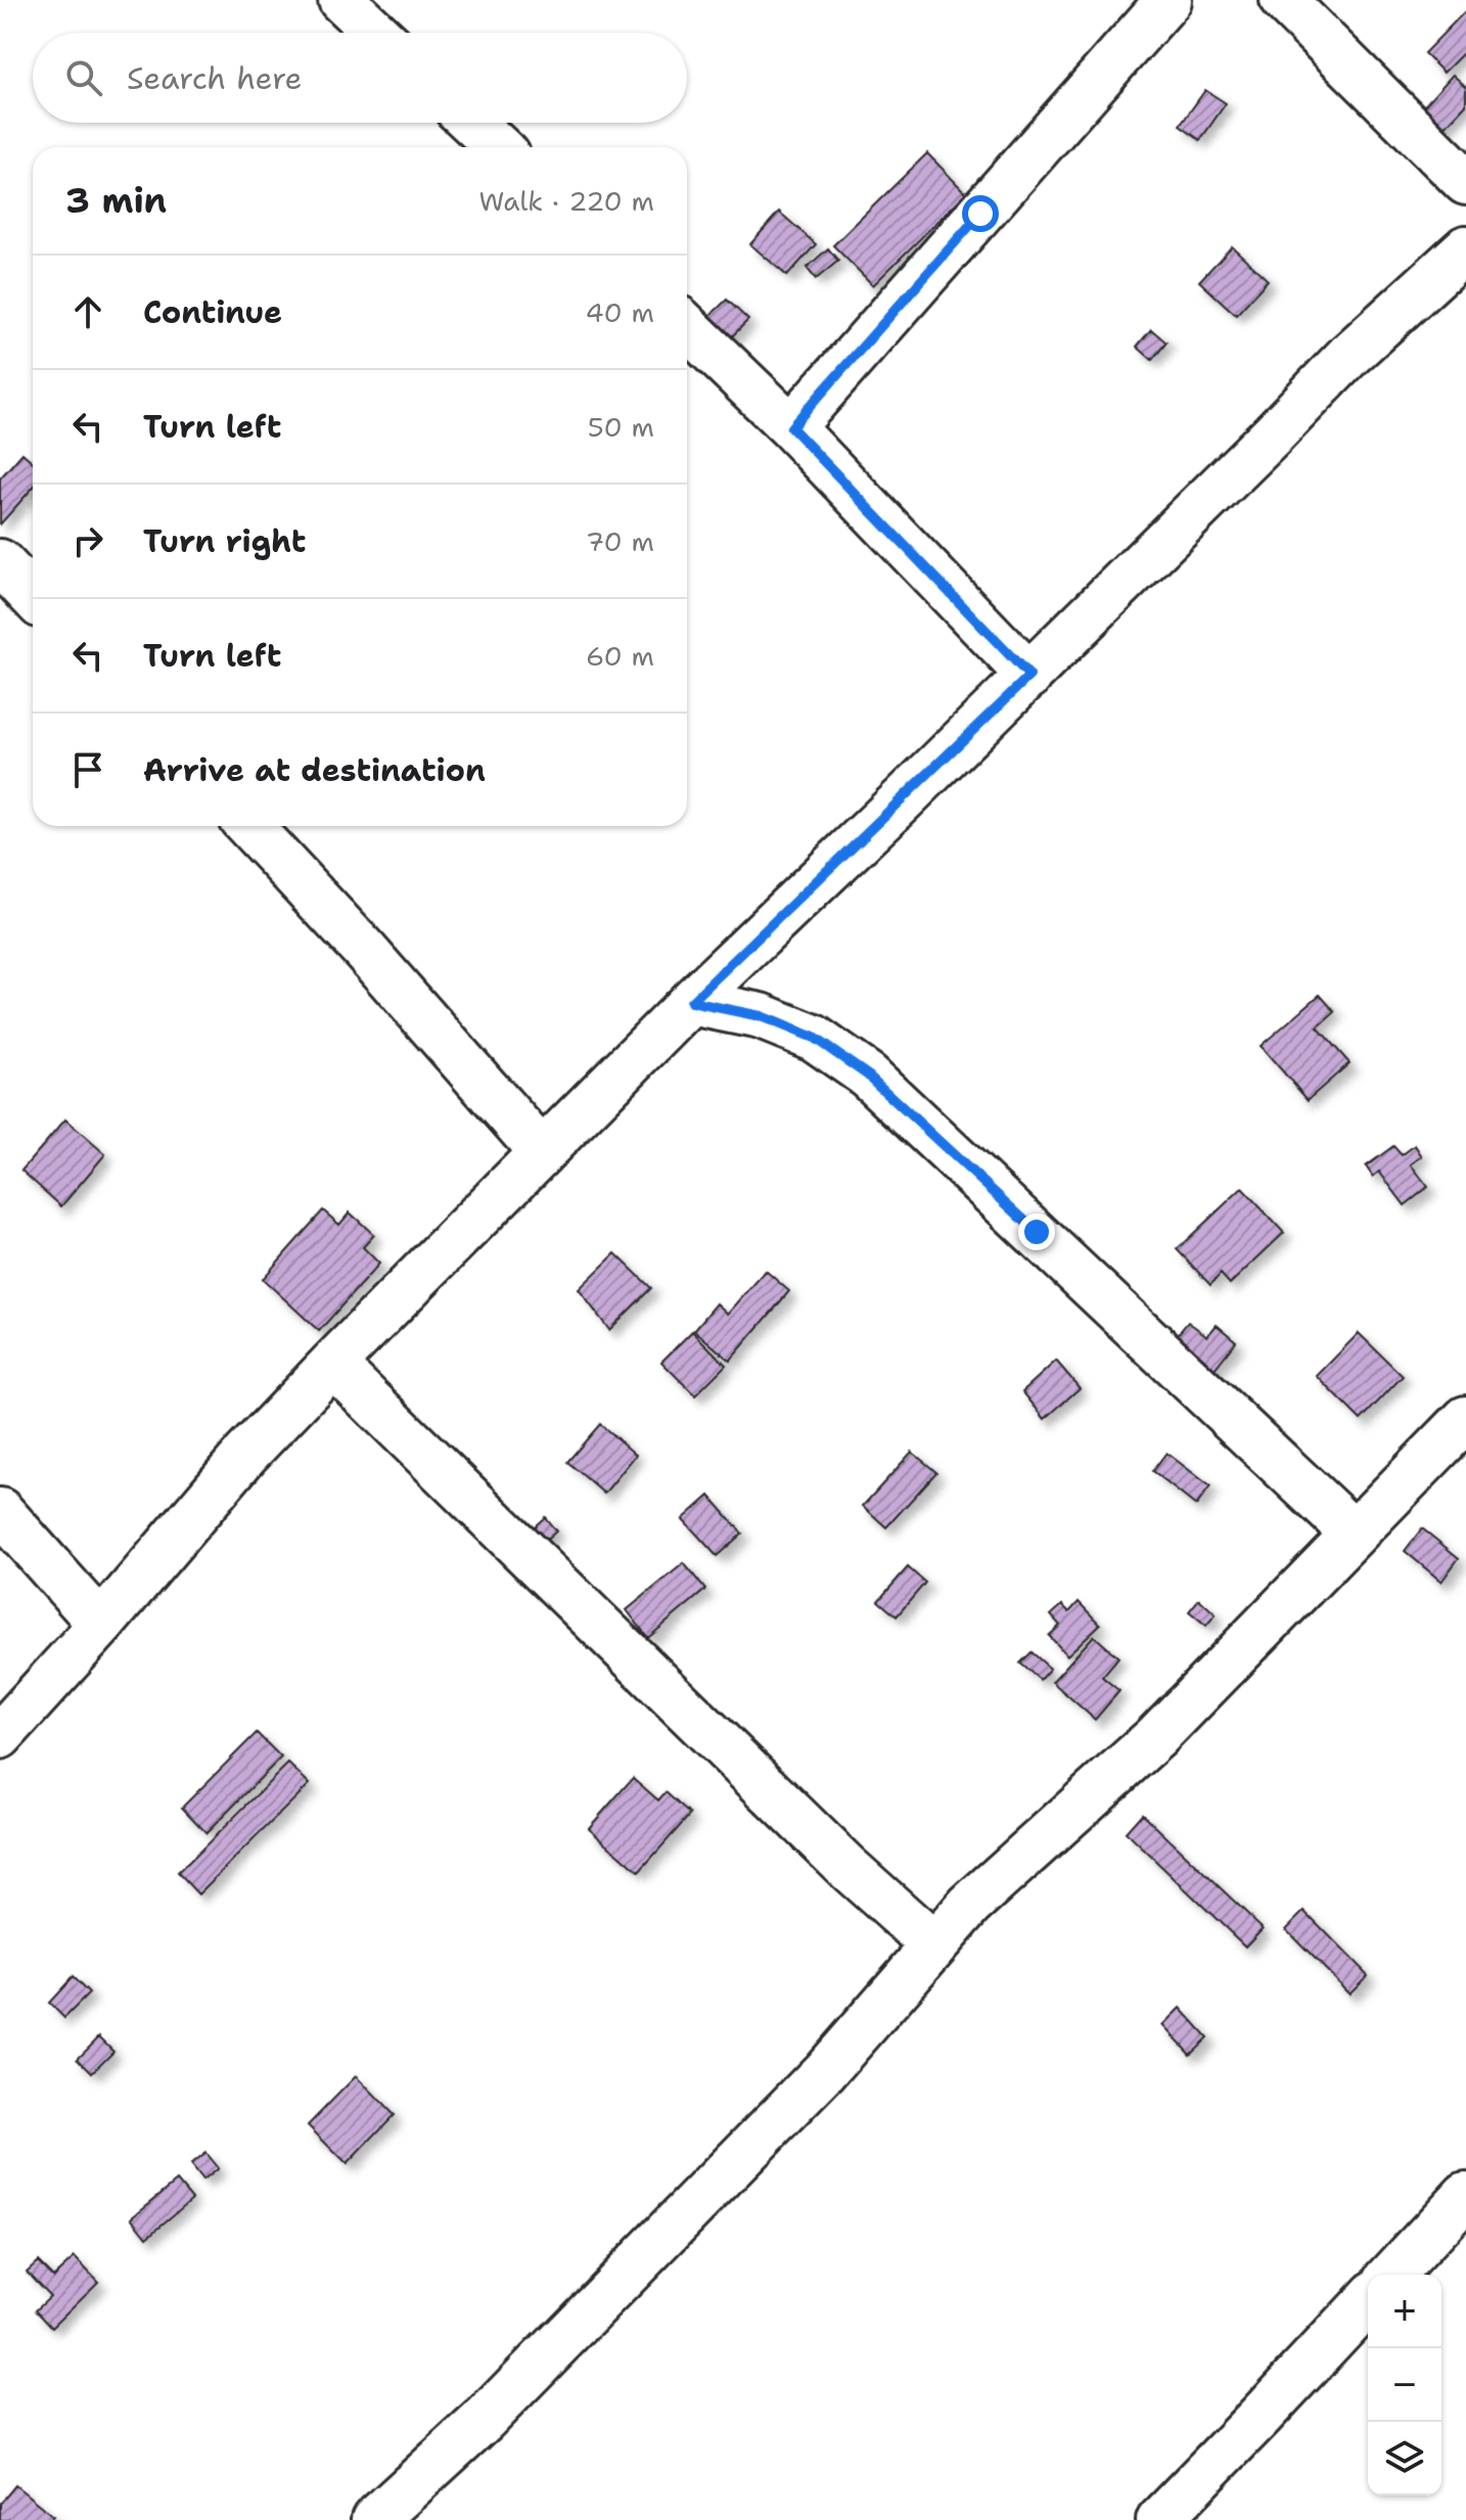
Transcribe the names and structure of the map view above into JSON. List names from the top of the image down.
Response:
{
  "page": {
    "search": "Search here",
    "heading": ["3 min", "Walk · 220 m"],
    "list": [
      ["Continue", "40 m"],
      ["Turn left", "50 m"],
      ["Turn right", "70 m"],
      ["Turn left", "60 m"],
      "Arrive at destination"
    ],
    "map_buttons": ["+", "−"]
  }
}
